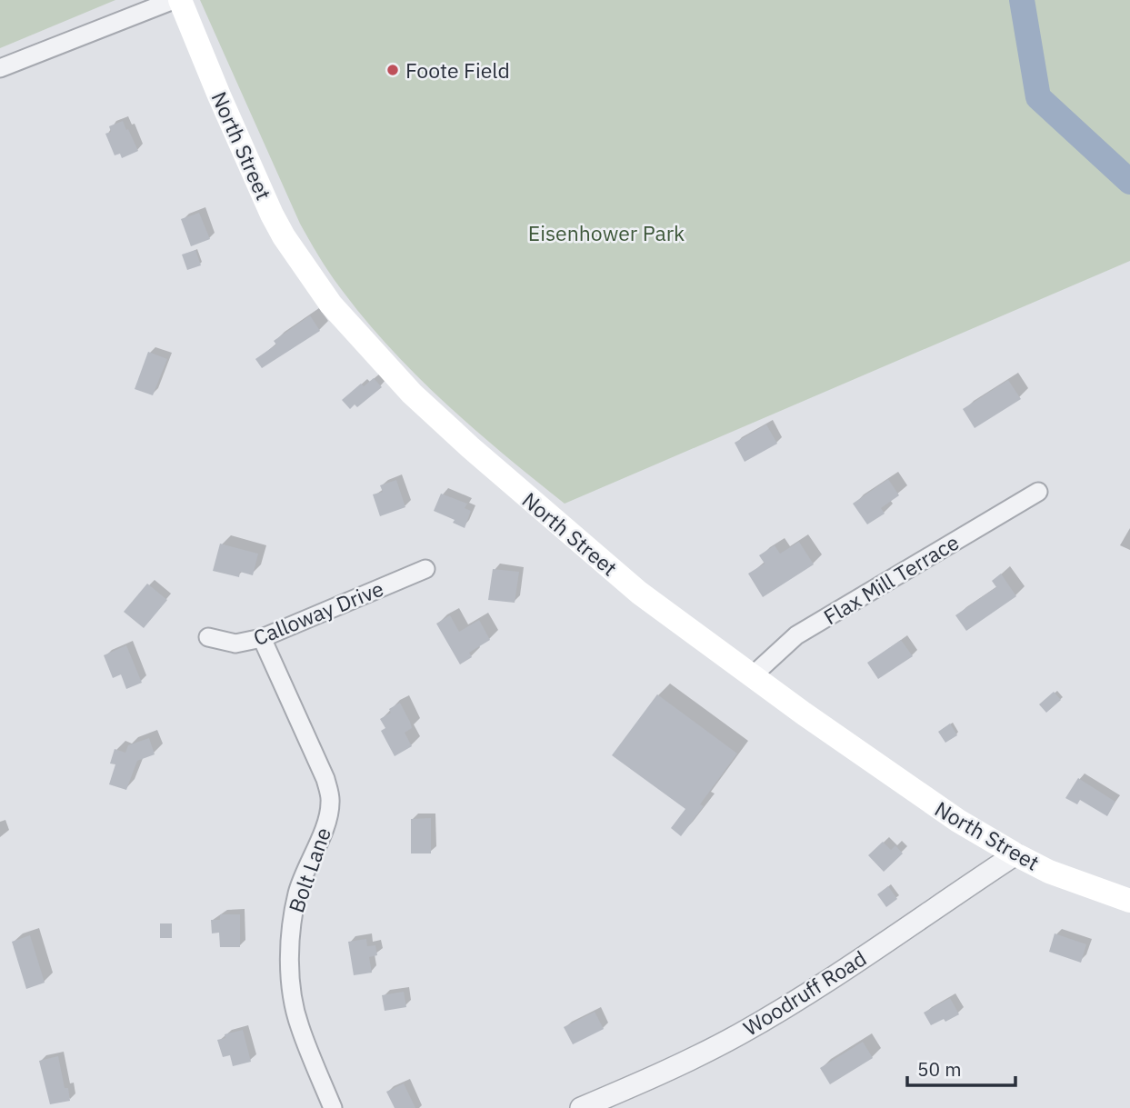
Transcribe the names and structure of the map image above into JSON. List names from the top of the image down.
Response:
{
  "streets": {
    "main road": ["North Street"],
    "street": [
      "Flax Mill Terrace",
      "Calloway Drive",
      "Bolt Lane",
      "Woodruff Road"
    ]
  },
  "crossings": [
    ["North Street", "Flax Mill Terrace"],
    ["North Street", "Woodruff Road"],
    ["Calloway Drive", "Bolt Lane"]
  ],
  "parks": ["Eisenhower Park"],
  "places": ["Foote Field"],
  "scale_bar": "50 m"
}
